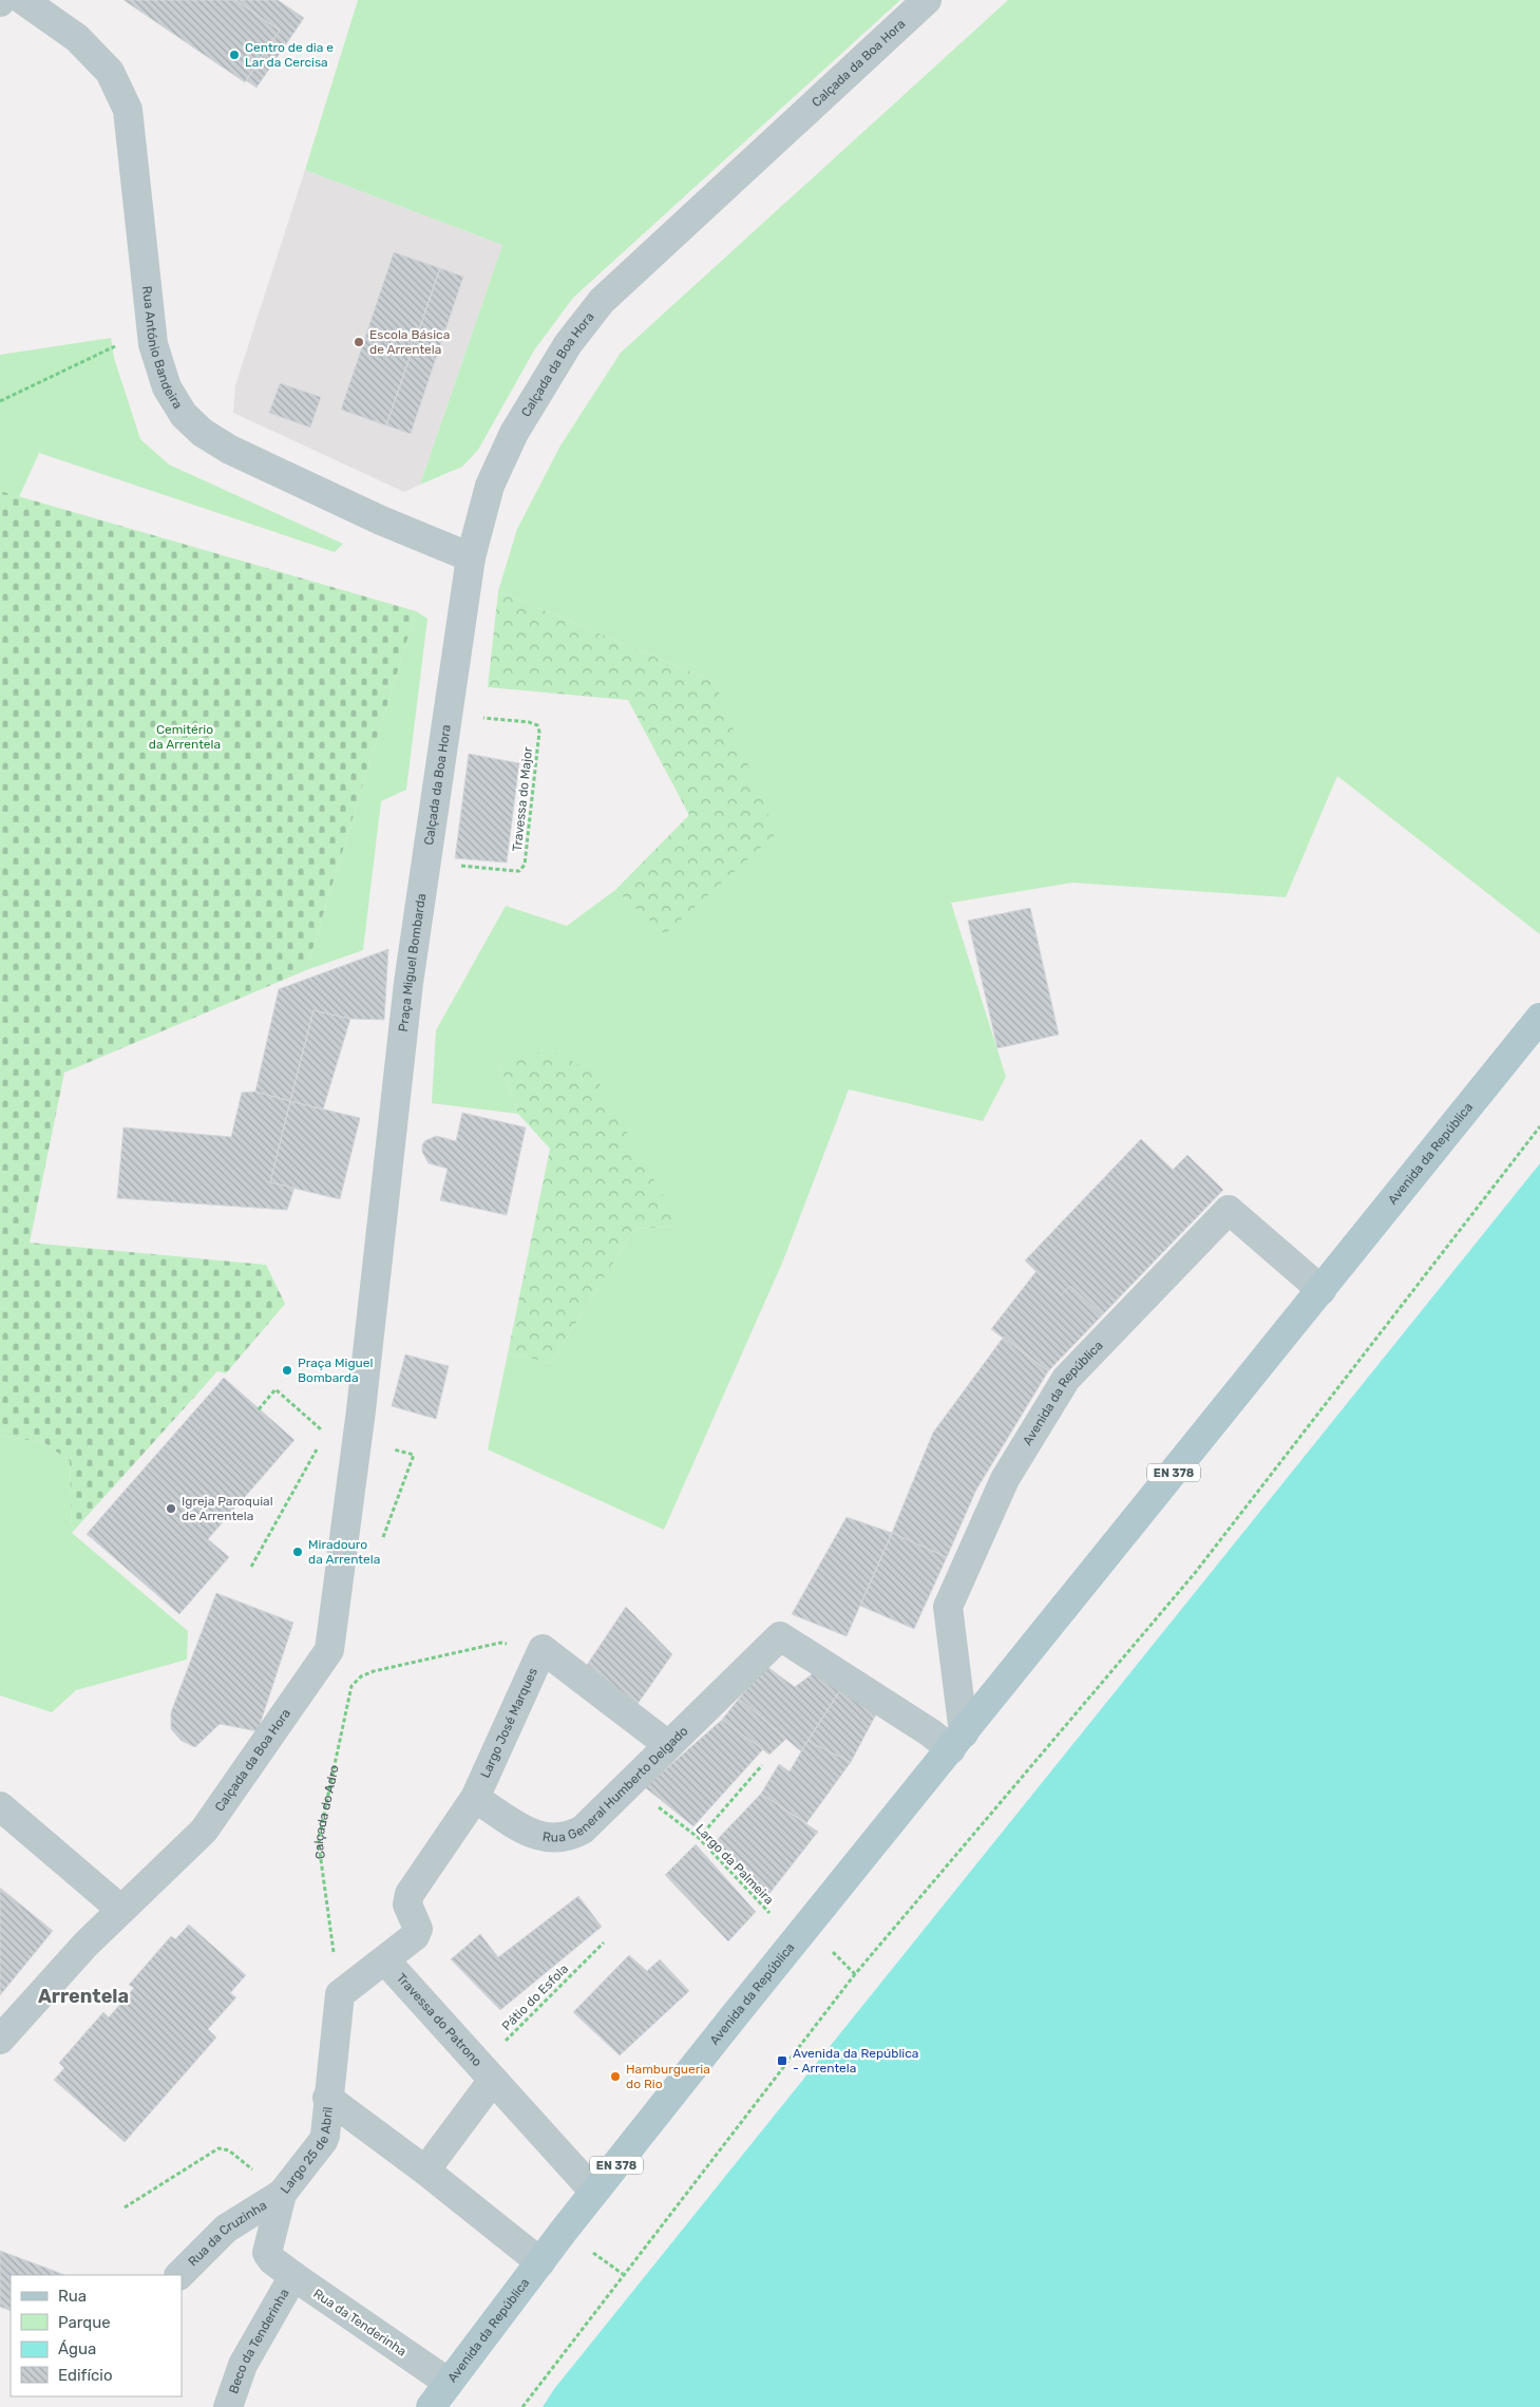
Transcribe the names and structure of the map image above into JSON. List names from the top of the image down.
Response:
{
  "streets": {
    "main road": ["Avenida da República", "EN 378"],
    "street": [
      "Calçada da Boa Hora",
      "Rua António Bandeira",
      "Praça Miguel Bombarda",
      "Largo José Marques",
      "Rua General Humberto Delgado",
      "Travessa do Patrono",
      "Largo 25 de Abril",
      "Rua da Cruzinha",
      "Rua da Tenderinha",
      "Beco da Tenderinha"
    ],
    "path": [
      "Travessa do Major",
      "Calçada do Adro",
      "Largo da Palmeira",
      "Pátio do Esfola"
    ]
  },
  "crossings": [
    ["Calçada da Boa Hora", "Rua António Bandeira"],
    ["Calçada da Boa Hora", "Travessa do Major"],
    ["Calçada da Boa Hora", "Praça Miguel Bombarda"],
    ["Travessa do Major", "Praça Miguel Bombarda"],
    ["Avenida da República", "Rua General Humberto Delgado"],
    ["Avenida da República", "Largo da Palmeira"],
    ["Avenida da República", "Travessa do Patrono"],
    ["Avenida da República", "Rua da Tenderinha"],
    ["Largo José Marques", "Rua General Humberto Delgado"],
    ["Rua General Humberto Delgado", "Largo da Palmeira"],
    ["Pátio do Esfola", "Travessa do Patrono"],
    ["Largo 25 de Abril", "Rua da Cruzinha"],
    ["Largo 25 de Abril", "Rua da Tenderinha"],
    ["Largo 25 de Abril", "Beco da Tenderinha"],
    ["Rua da Tenderinha", "Beco da Tenderinha"]
  ],
  "districts": ["Arrentela"],
  "parks": ["Cemitério da Arrentela"],
  "places": {
    "other": [
      "Centro de dia e Lar da Cercisa",
      "Escola Básica de Arrentela",
      "Praça Miguel Bombarda",
      "Igreja Paroquial de Arrentela",
      "Miradouro da Arrentela",
      "Hamburgueria do Rio"
    ],
    "transit": ["Avenida da República - Arrentela"]
  },
  "legend": [
    "Rua",
    "Parque",
    "Água",
    "Edifício"
  ]
}
